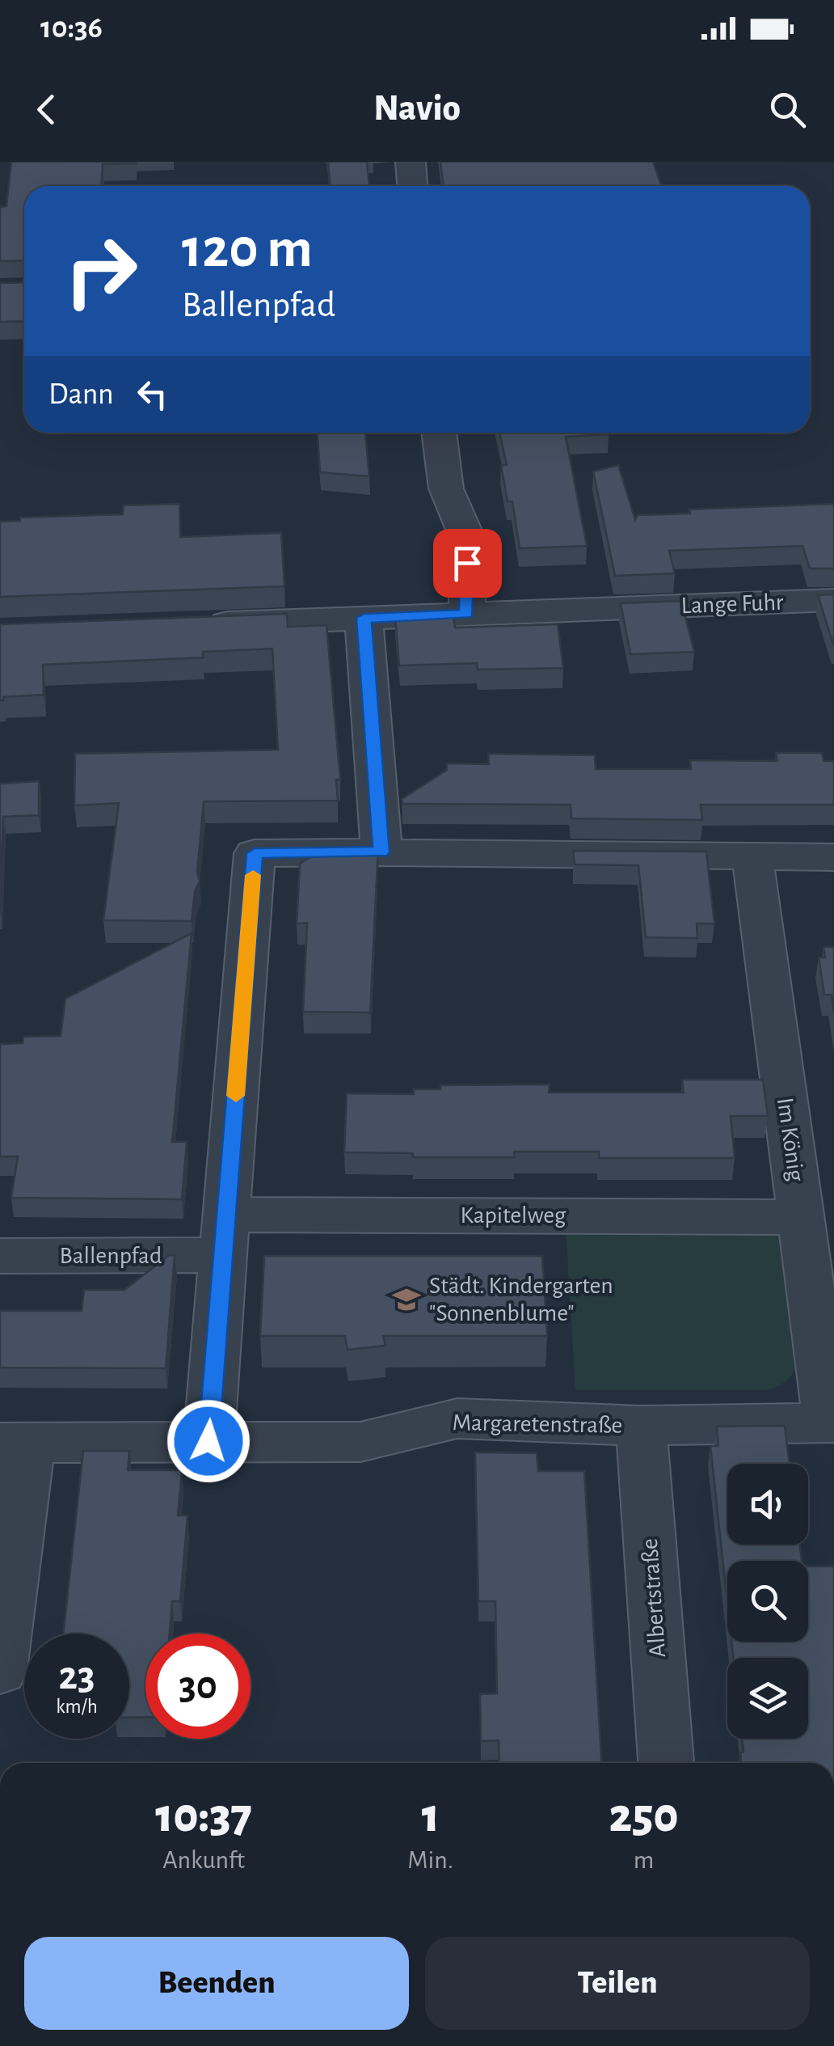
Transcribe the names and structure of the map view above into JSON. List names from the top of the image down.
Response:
{
  "streets": {
    "street": [
      "Lange Fuhr",
      "Im König",
      "Kapitelweg",
      "Ballenpfad",
      "Margaretenstraße",
      "Albertstraße"
    ]
  },
  "crossings": [
    ["Im König", "Kapitelweg"],
    ["Im König", "Margaretenstraße"],
    ["Kapitelweg", "Ballenpfad"],
    ["Margaretenstraße", "Albertstraße"]
  ],
  "places": {
    "school or university": ["Städt. Kindergarten \"Sonnenblume\""]
  },
  "page": {
    "status": "10:36",
    "header": "Navio",
    "turn": ["120 m", "Ballenpfad"],
    "then": "Dann",
    "speed": "23 km/h",
    "limit": "30",
    "eta": [
      "10:37",
      "Ankunft",
      "1",
      "Min.",
      "250",
      "m"
    ],
    "buttons": ["Beenden", "Teilen"]
  }
}
